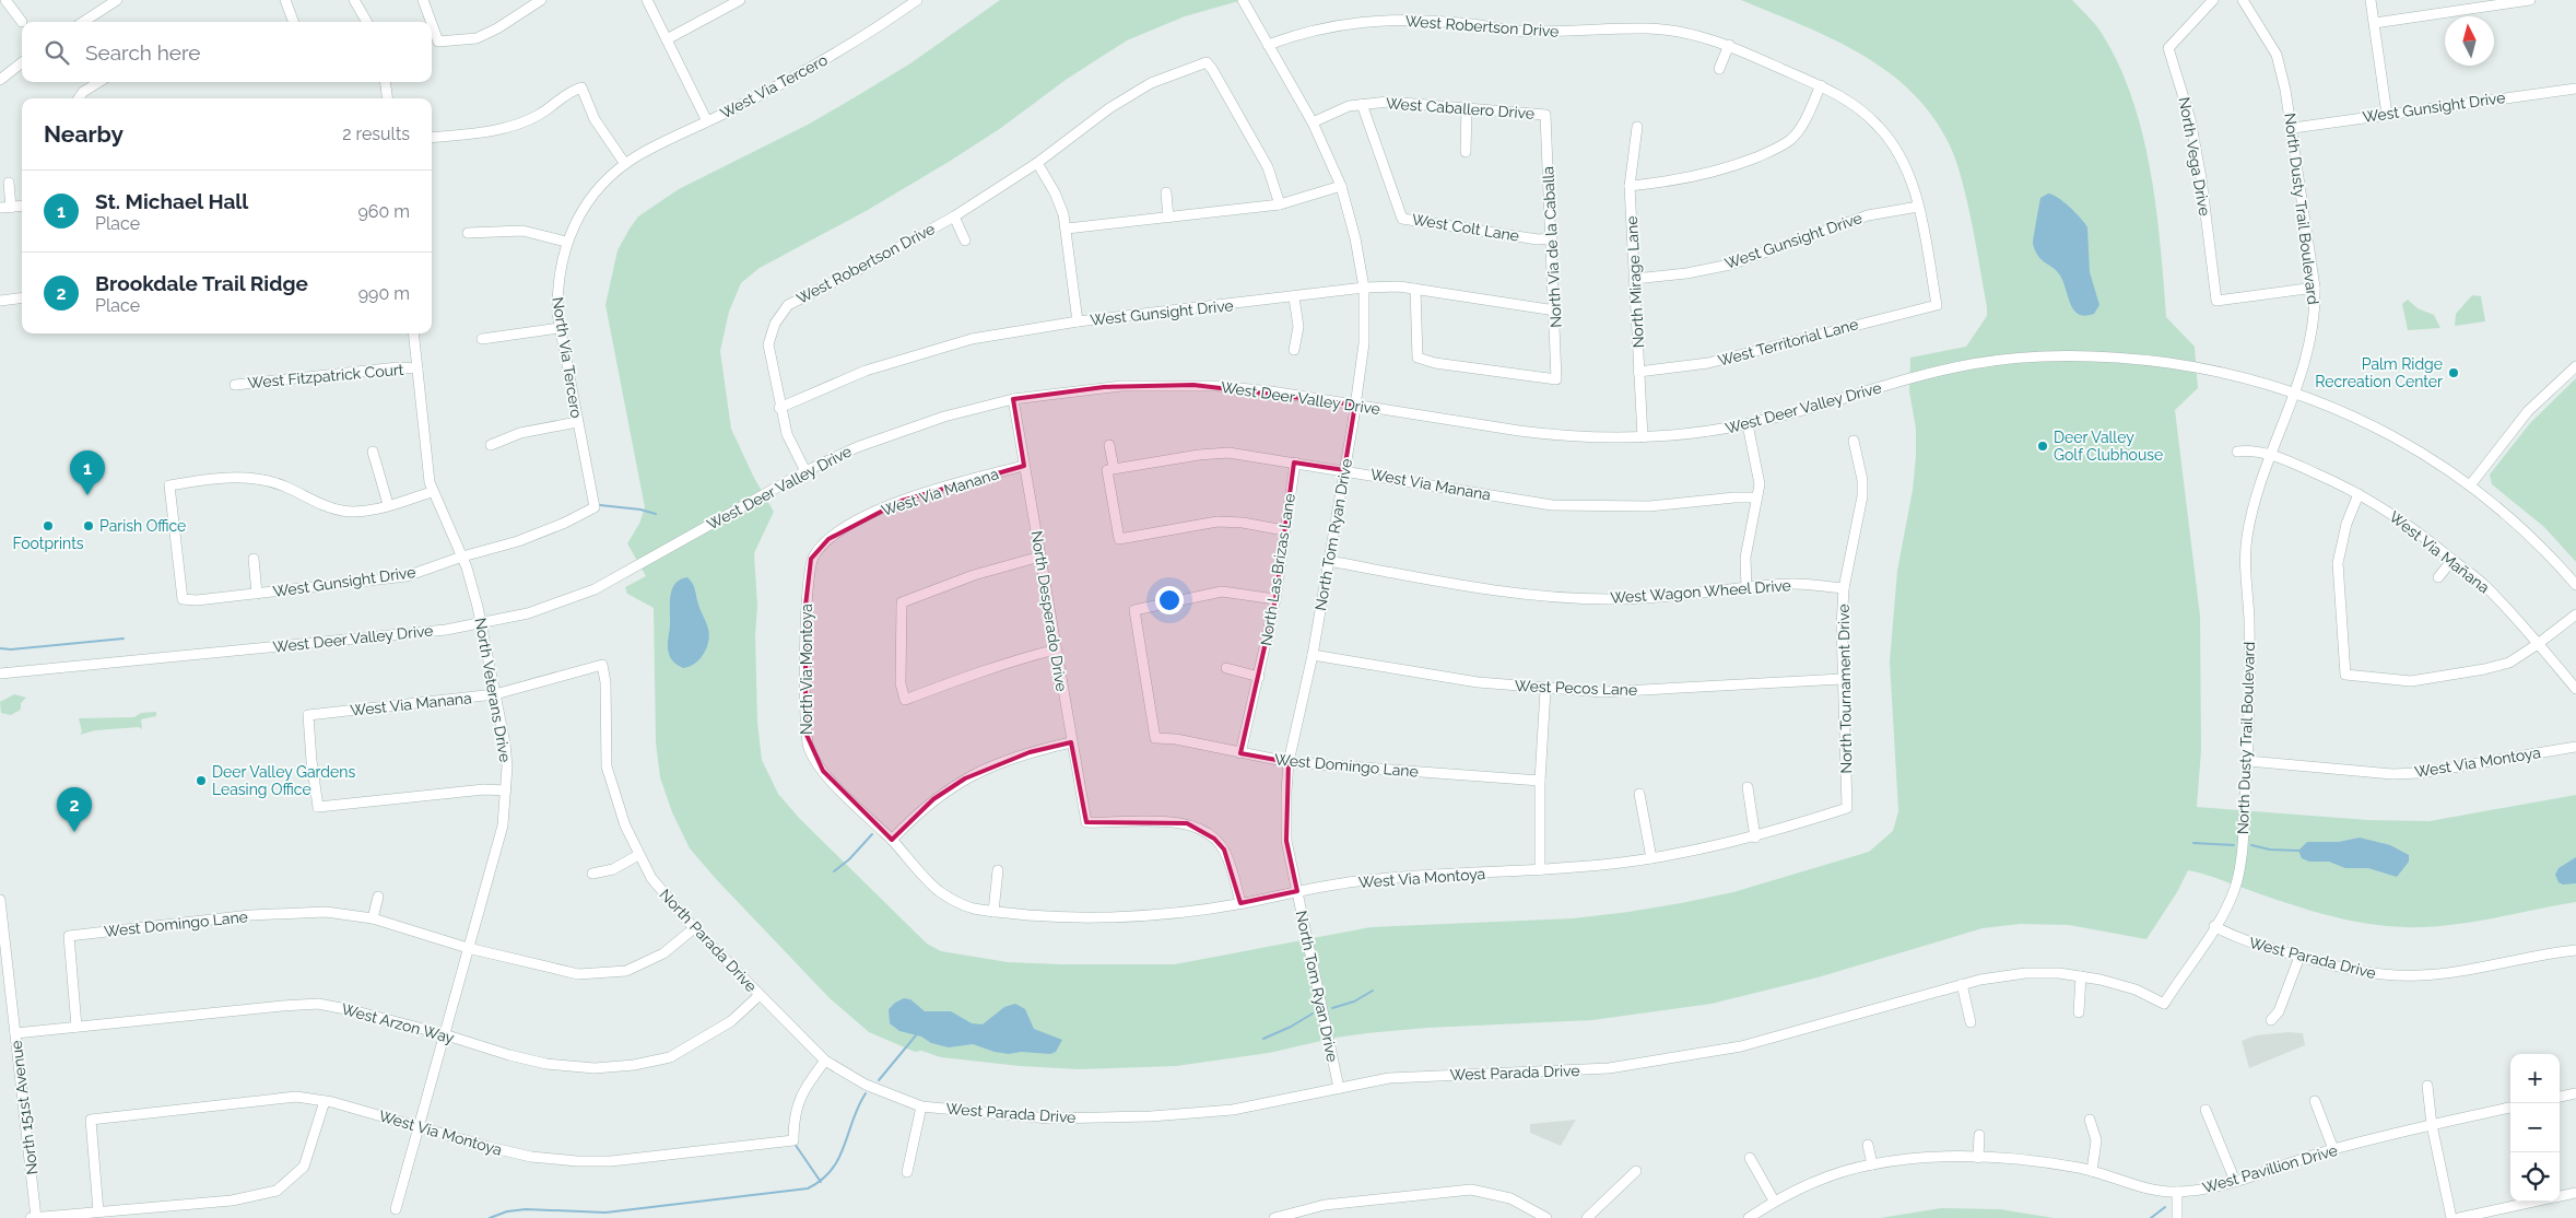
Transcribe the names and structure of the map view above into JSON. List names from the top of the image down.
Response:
{
  "streets": {
    "street": [
      "West Robertson Drive",
      "West Via Tercero",
      "West Gunsight Drive",
      "West Caballero Drive",
      "North Vega Drive",
      "North Dusty Trail Boulevard",
      "West Colt Lane",
      "North Via de la Caballa",
      "North Mirage Lane",
      "West Territorial Lane",
      "North Via Tercero",
      "West Fitzpatrick Court",
      "West Deer Valley Drive",
      "West Via Manana",
      "North Tom Ryan Drive",
      "West Via Mañana",
      "North Las Brizas Lane",
      "West Wagon Wheel Drive",
      "North Desperado Drive",
      "North Via Montoya",
      "West Pecos Lane",
      "North Tournament Drive",
      "North Veterans Drive",
      "West Via Montoya",
      "West Domingo Lane",
      "North Parada Drive",
      "West Parada Drive",
      "West Arzon Way",
      "North 151st Avenue",
      "West Pavillion Drive"
    ]
  },
  "crossings": [
    ["West Robertson Drive", "West Gunsight Drive"],
    ["West Robertson Drive", "West Territorial Lane"],
    ["West Robertson Drive", "West Deer Valley Drive"],
    ["West Robertson Drive", "North Tom Ryan Drive"],
    ["West Via Tercero", "North Via Tercero"],
    ["West Gunsight Drive", "North Dusty Trail Boulevard"],
    ["West Gunsight Drive", "North Via de la Caballa"],
    ["West Gunsight Drive", "North Mirage Lane"],
    ["West Gunsight Drive", "North Via Tercero"],
    ["West Gunsight Drive", "North Tom Ryan Drive"],
    ["West Gunsight Drive", "North Veterans Drive"],
    ["West Caballero Drive", "West Colt Lane"],
    ["West Caballero Drive", "North Via de la Caballa"],
    ["West Caballero Drive", "North Tom Ryan Drive"],
    ["North Vega Drive", "North Dusty Trail Boulevard"],
    ["North Dusty Trail Boulevard", "West Deer Valley Drive"],
    ["North Dusty Trail Boulevard", "West Via Mañana"],
    ["North Dusty Trail Boulevard", "West Via Montoya"],
    ["North Dusty Trail Boulevard", "West Parada Drive"],
    ["West Colt Lane", "North Via de la Caballa"],
    ["North Mirage Lane", "West Territorial Lane"],
    ["North Mirage Lane", "West Deer Valley Drive"],
    ["West Fitzpatrick Court", "North Veterans Drive"],
    ["West Deer Valley Drive", "North Tom Ryan Drive"],
    ["West Deer Valley Drive", "North Desperado Drive"],
    ["West Deer Valley Drive", "North Veterans Drive"],
    ["West Via Manana", "North Tom Ryan Drive"],
    ["West Via Manana", "North Las Brizas Lane"],
    ["West Via Manana", "North Desperado Drive"],
    ["West Via Manana", "North Via Montoya"],
    ["West Via Manana", "North Veterans Drive"],
    ["West Via Manana", "North Parada Drive"],
    ["North Tom Ryan Drive", "West Wagon Wheel Drive"],
    ["North Tom Ryan Drive", "West Pecos Lane"],
    ["North Tom Ryan Drive", "West Via Montoya"],
    ["North Tom Ryan Drive", "West Domingo Lane"],
    ["North Tom Ryan Drive", "West Parada Drive"],
    ["North Las Brizas Lane", "West Domingo Lane"],
    ["West Wagon Wheel Drive", "North Tournament Drive"],
    ["North Desperado Drive", "West Via Montoya"],
    ["North Via Montoya", "West Via Montoya"],
    ["West Pecos Lane", "North Tournament Drive"],
    ["North Tournament Drive", "West Via Montoya"],
    ["North Veterans Drive", "West Via Montoya"],
    ["North Veterans Drive", "West Domingo Lane"],
    ["North Veterans Drive", "West Arzon Way"],
    ["West Via Montoya", "North Parada Drive"],
    ["West Domingo Lane", "North Parada Drive"],
    ["West Domingo Lane", "West Arzon Way"],
    ["North Parada Drive", "West Parada Drive"],
    ["North Parada Drive", "West Arzon Way"],
    ["West Arzon Way", "North 151st Avenue"]
  ],
  "places": [
    "Palm Ridge Recreation Center",
    "Deer Valley Golf Clubhouse",
    "Footprints",
    "Parish Office",
    "Deer Valley Gardens Leasing Office"
  ],
  "north": "top",
  "page": {
    "search": "Search here",
    "heading": ["Nearby", "2 results"],
    "list": [
      {
        "mark": "1",
        "name": "St. Michael Hall",
        "note": "Place",
        "value": "960 m"
      },
      {
        "mark": "2",
        "name": "Brookdale Trail Ridge",
        "note": "Place",
        "value": "990 m"
      }
    ],
    "pins": ["1", "2"],
    "map_buttons": ["+", "−"]
  }
}
